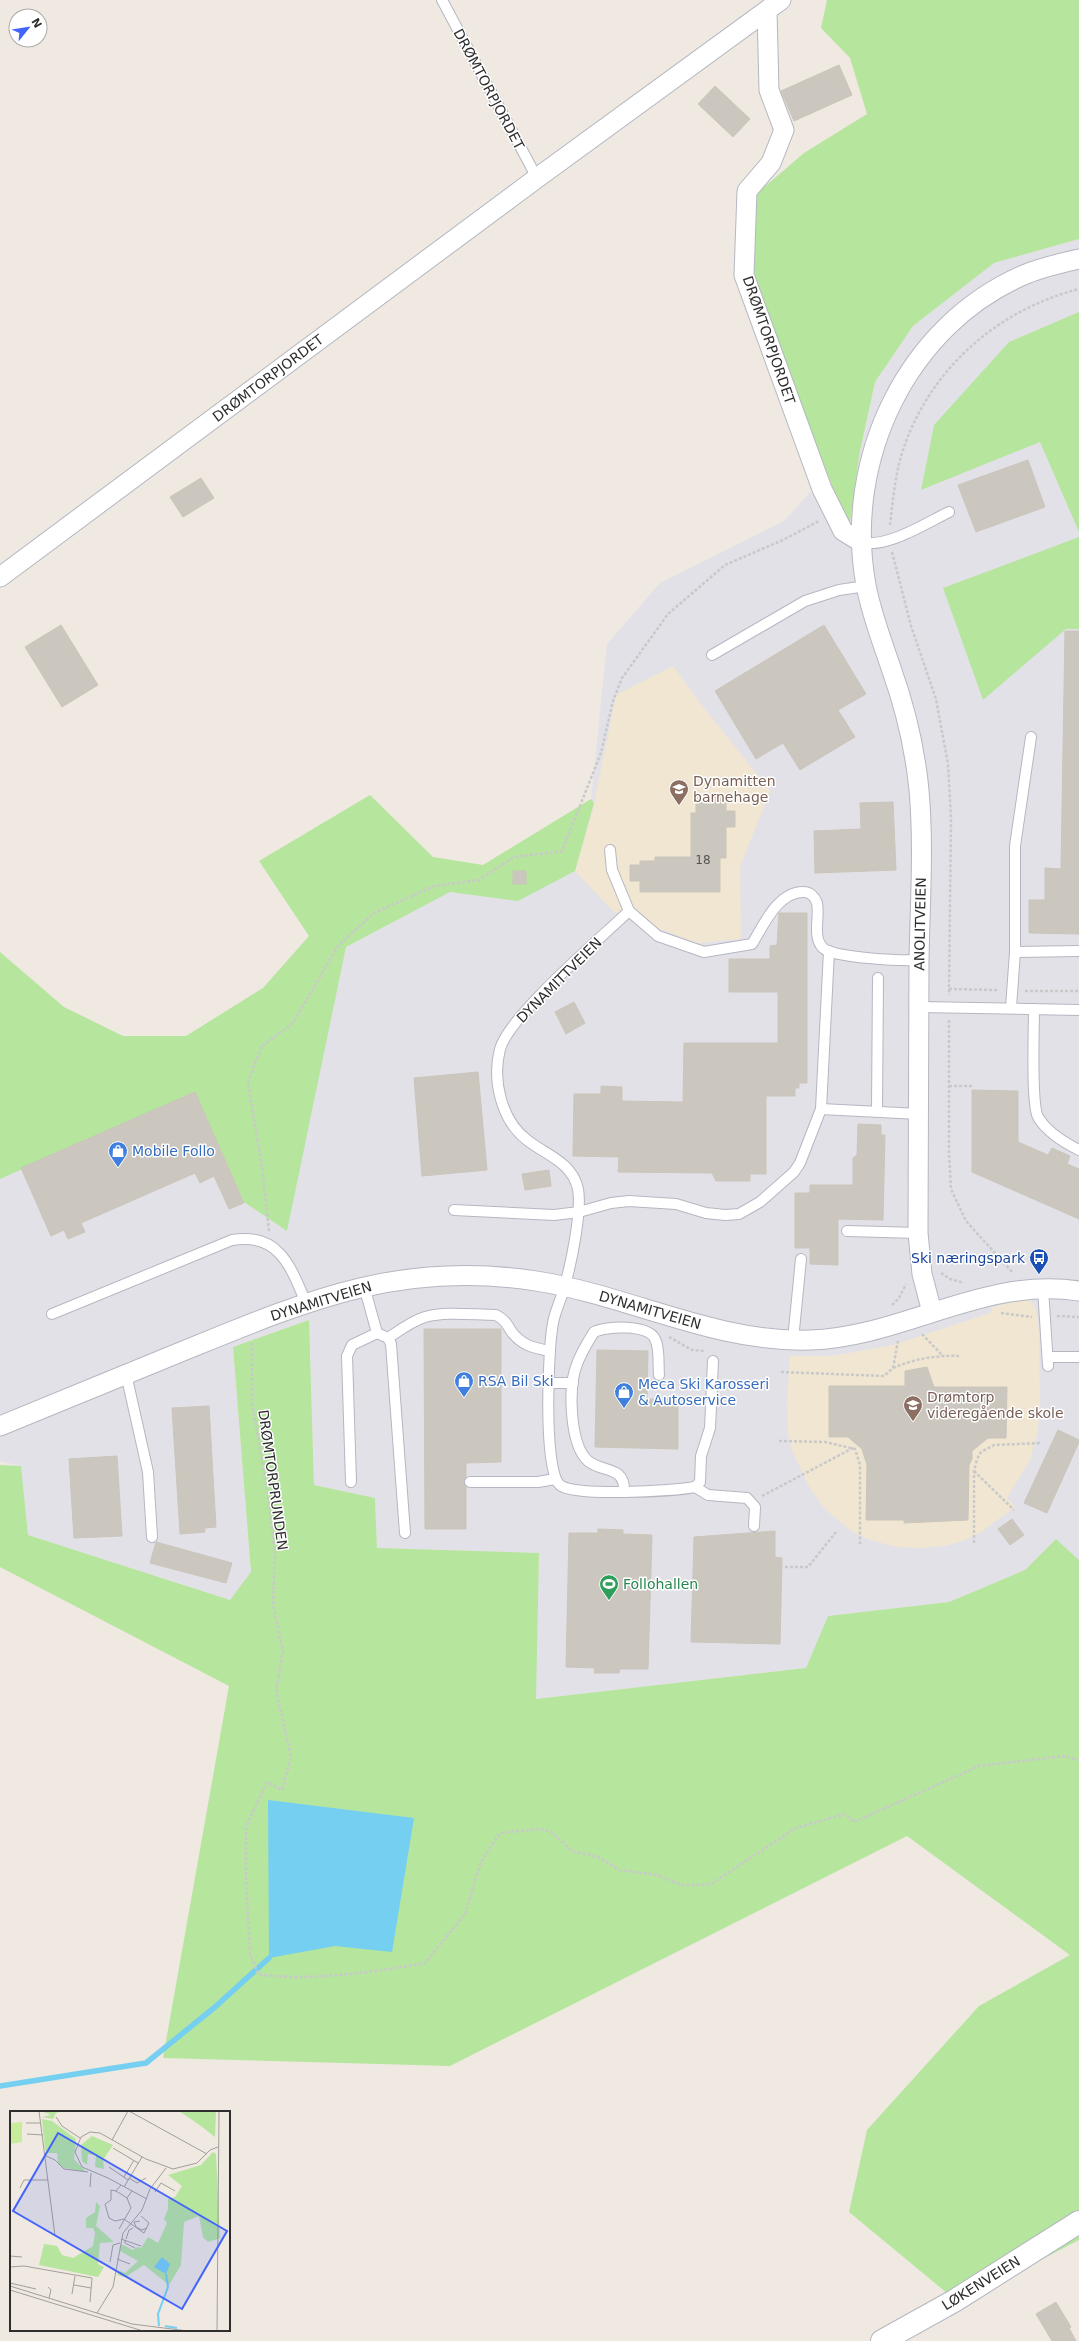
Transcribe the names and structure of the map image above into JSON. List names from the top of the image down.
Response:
{
  "streets": {
    "main road": ["LØKENVEIEN"],
    "street": ["DRØMTORPJORDET", "ANOLITVEIEN", "DYNAMITVEIEN"],
    "lane": ["DYNAMITTVEIEN"],
    "path": ["DRØMTORPRUNDEN"]
  },
  "crossings": [
    ["DRØMTORPJORDET", "ANOLITVEIEN"],
    ["ANOLITVEIEN", "DYNAMITVEIEN"],
    ["DYNAMITTVEIEN", "DYNAMITVEIEN"],
    ["DYNAMITVEIEN", "DRØMTORPRUNDEN"]
  ],
  "places": {
    "school or university": ["Dynamitten barnehage", "Drømtorp videregående skole"],
    "shop": ["Mobile Follo", "RSA Bil Ski", "Meca Ski Karosseri & Autoservice"],
    "bus stop": ["Ski næringspark"],
    "sports": ["Follohallen"]
  },
  "house_numbers": ["18"],
  "north": "top right"
}
